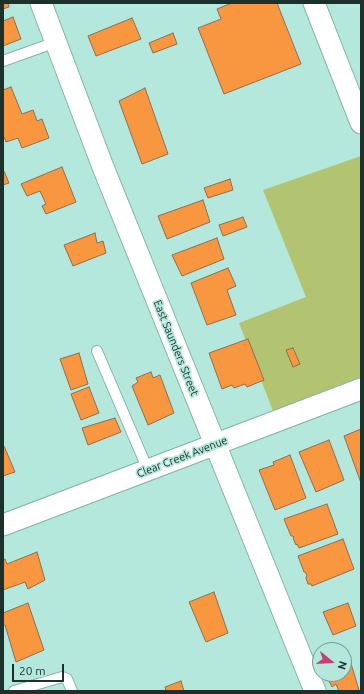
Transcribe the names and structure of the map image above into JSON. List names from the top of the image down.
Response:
{
  "streets": {
    "street": ["East Saunders Street", "Clear Creek Avenue"]
  },
  "crossings": [
    ["East Saunders Street", "Clear Creek Avenue"]
  ],
  "scale_bar": "20 m",
  "north": "right"
}
